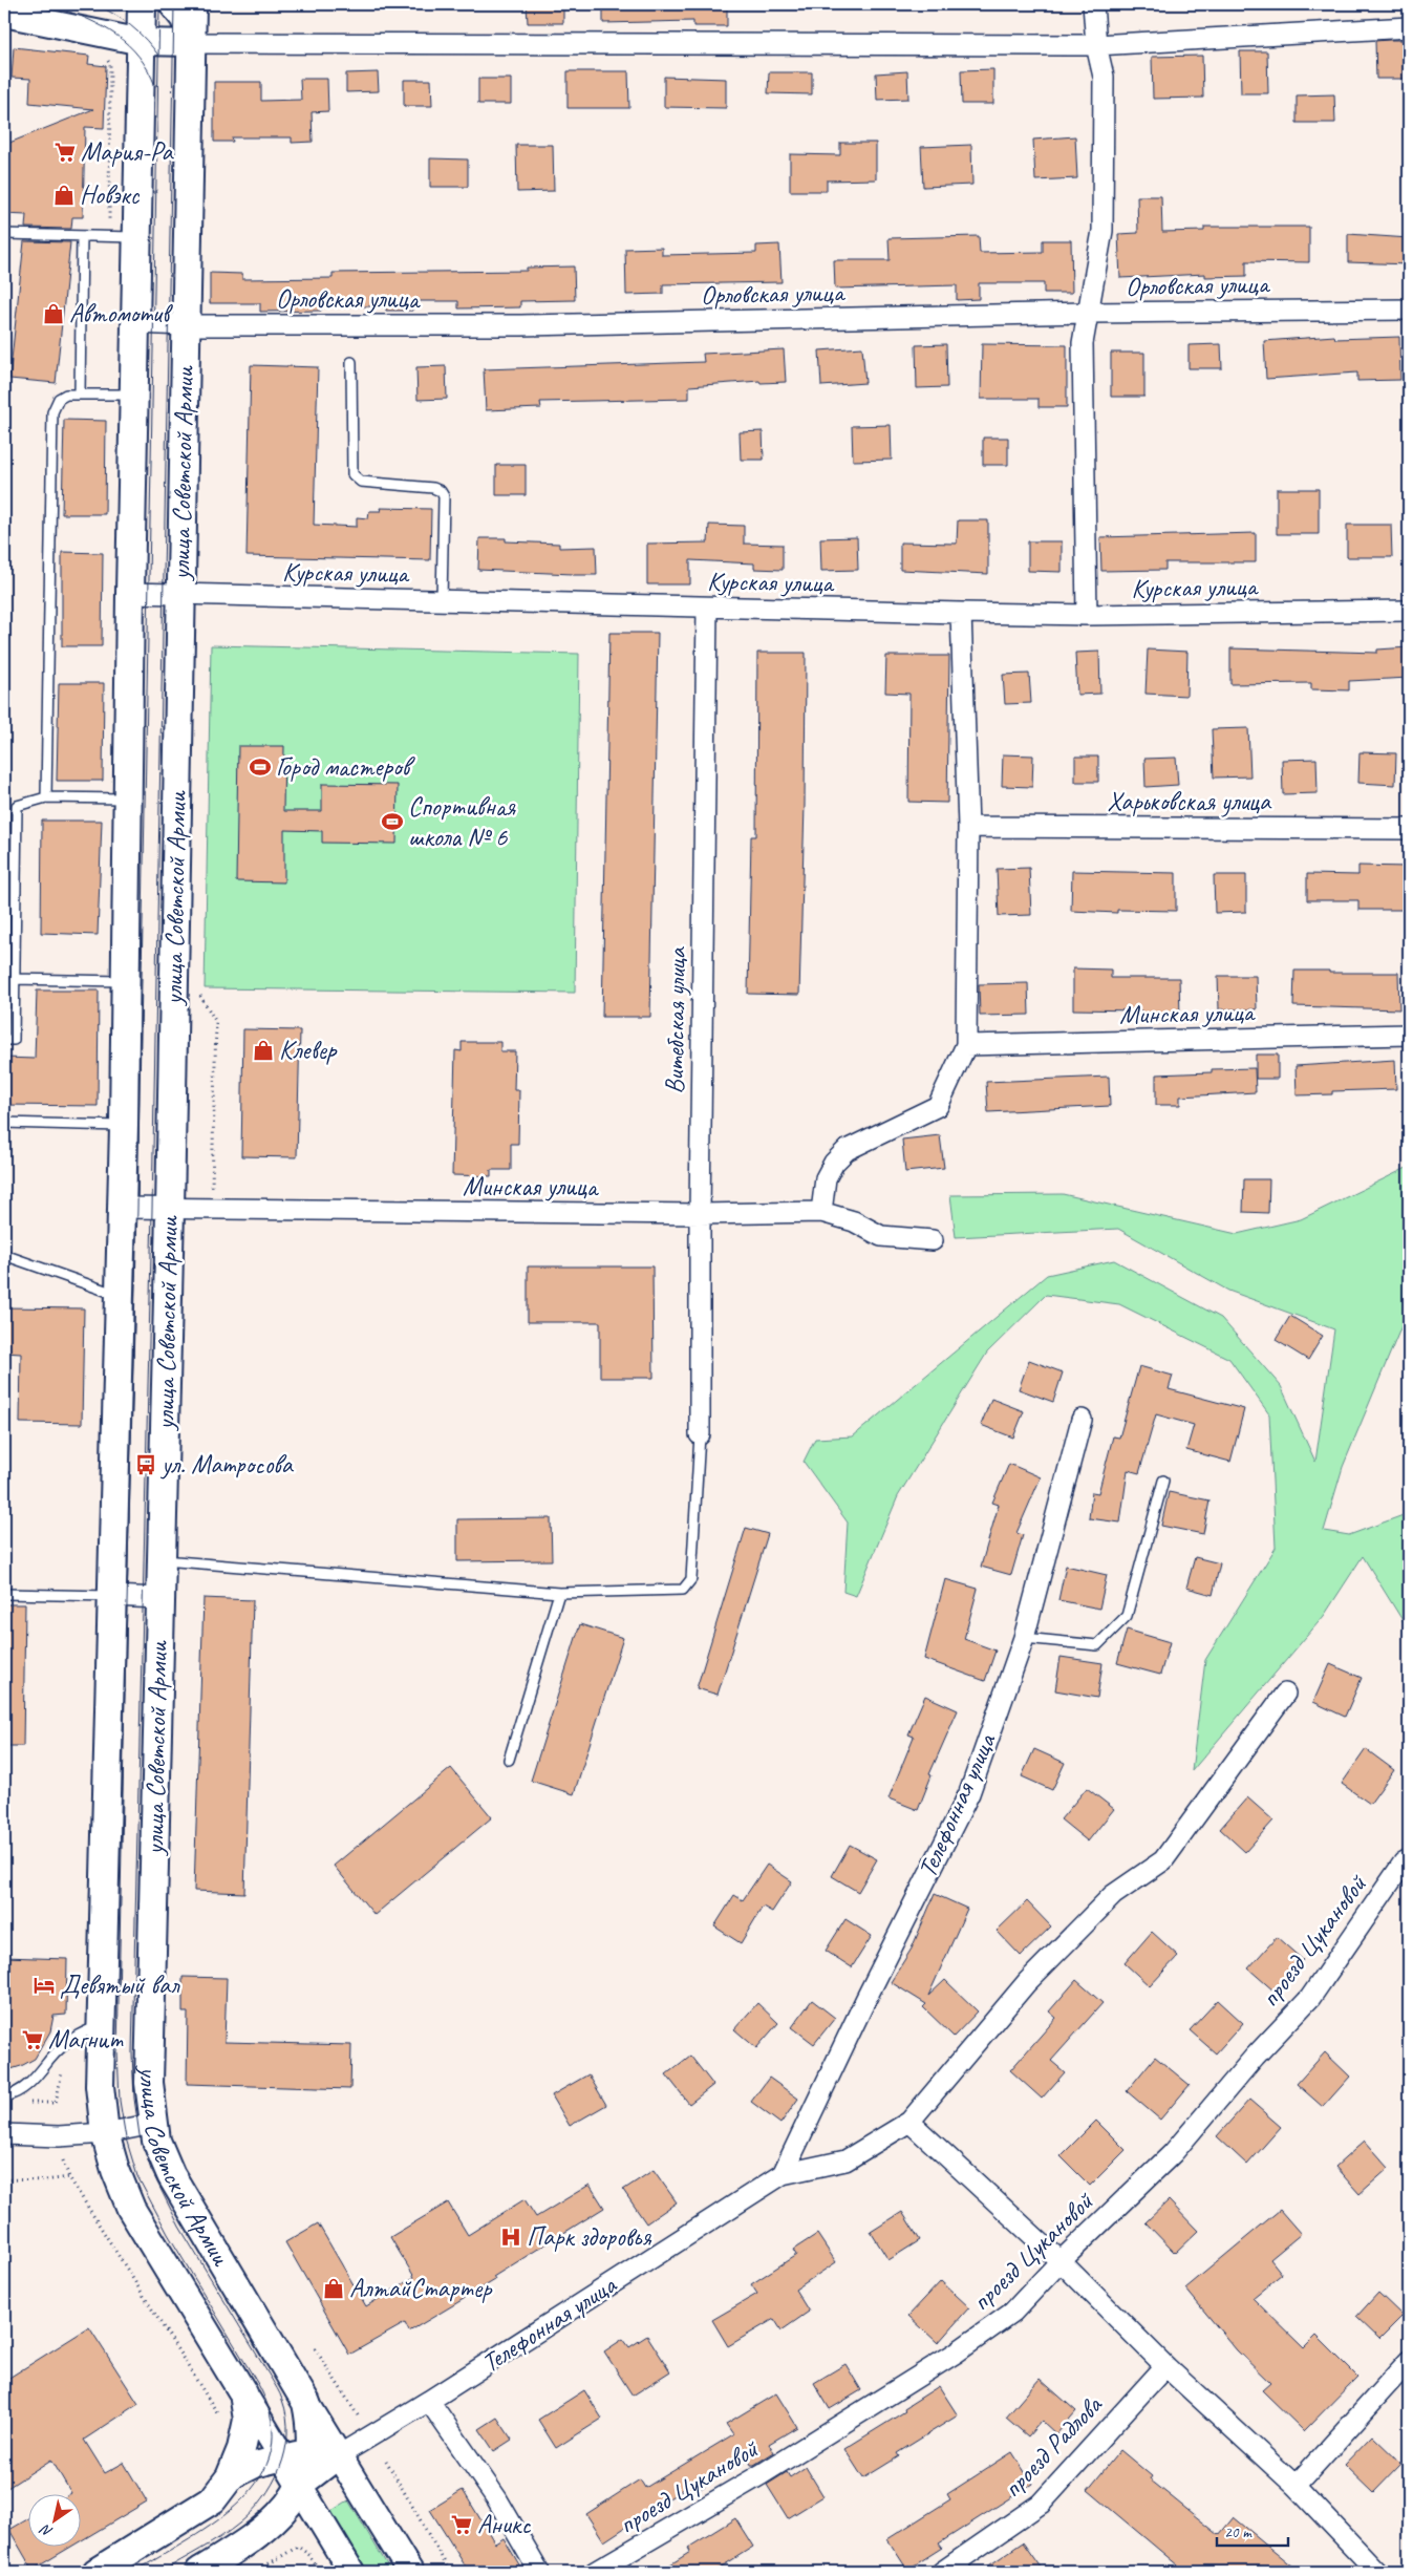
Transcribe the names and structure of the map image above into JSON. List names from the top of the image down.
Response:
{
  "streets": {
    "main road": ["улица Советской Армии"],
    "street": [
      "Орловская улица",
      "Курская улица",
      "Харьковская улица",
      "Минская улица",
      "Витебская улица",
      "Телефонная улица",
      "проезд Цукановой",
      "проезд Радлова"
    ]
  },
  "crossings": [
    ["Орловская улица", "улица Советской Армии"],
    ["улица Советской Армии", "Курская улица"],
    ["улица Советской Армии", "Минская улица"],
    ["улица Советской Армии", "Телефонная улица"],
    ["Курская улица", "Витебская улица"],
    ["Минская улица", "Витебская улица"]
  ],
  "places": {
    "supermarket": ["Мария-Ра", "Магнит", "Аникс"],
    "shop": [
      "Новэкс",
      "Автомотив",
      "Клевер",
      "АлтайСтартер"
    ],
    "sports": ["Город мастеров", "Спортивная школа № 6"],
    "bus stop": ["ул. Матросова"],
    "hotel": ["Девятый вал"],
    "hospital": ["Парк здоровья"]
  },
  "scale_bar": "20 m",
  "north": "bottom left"
}
